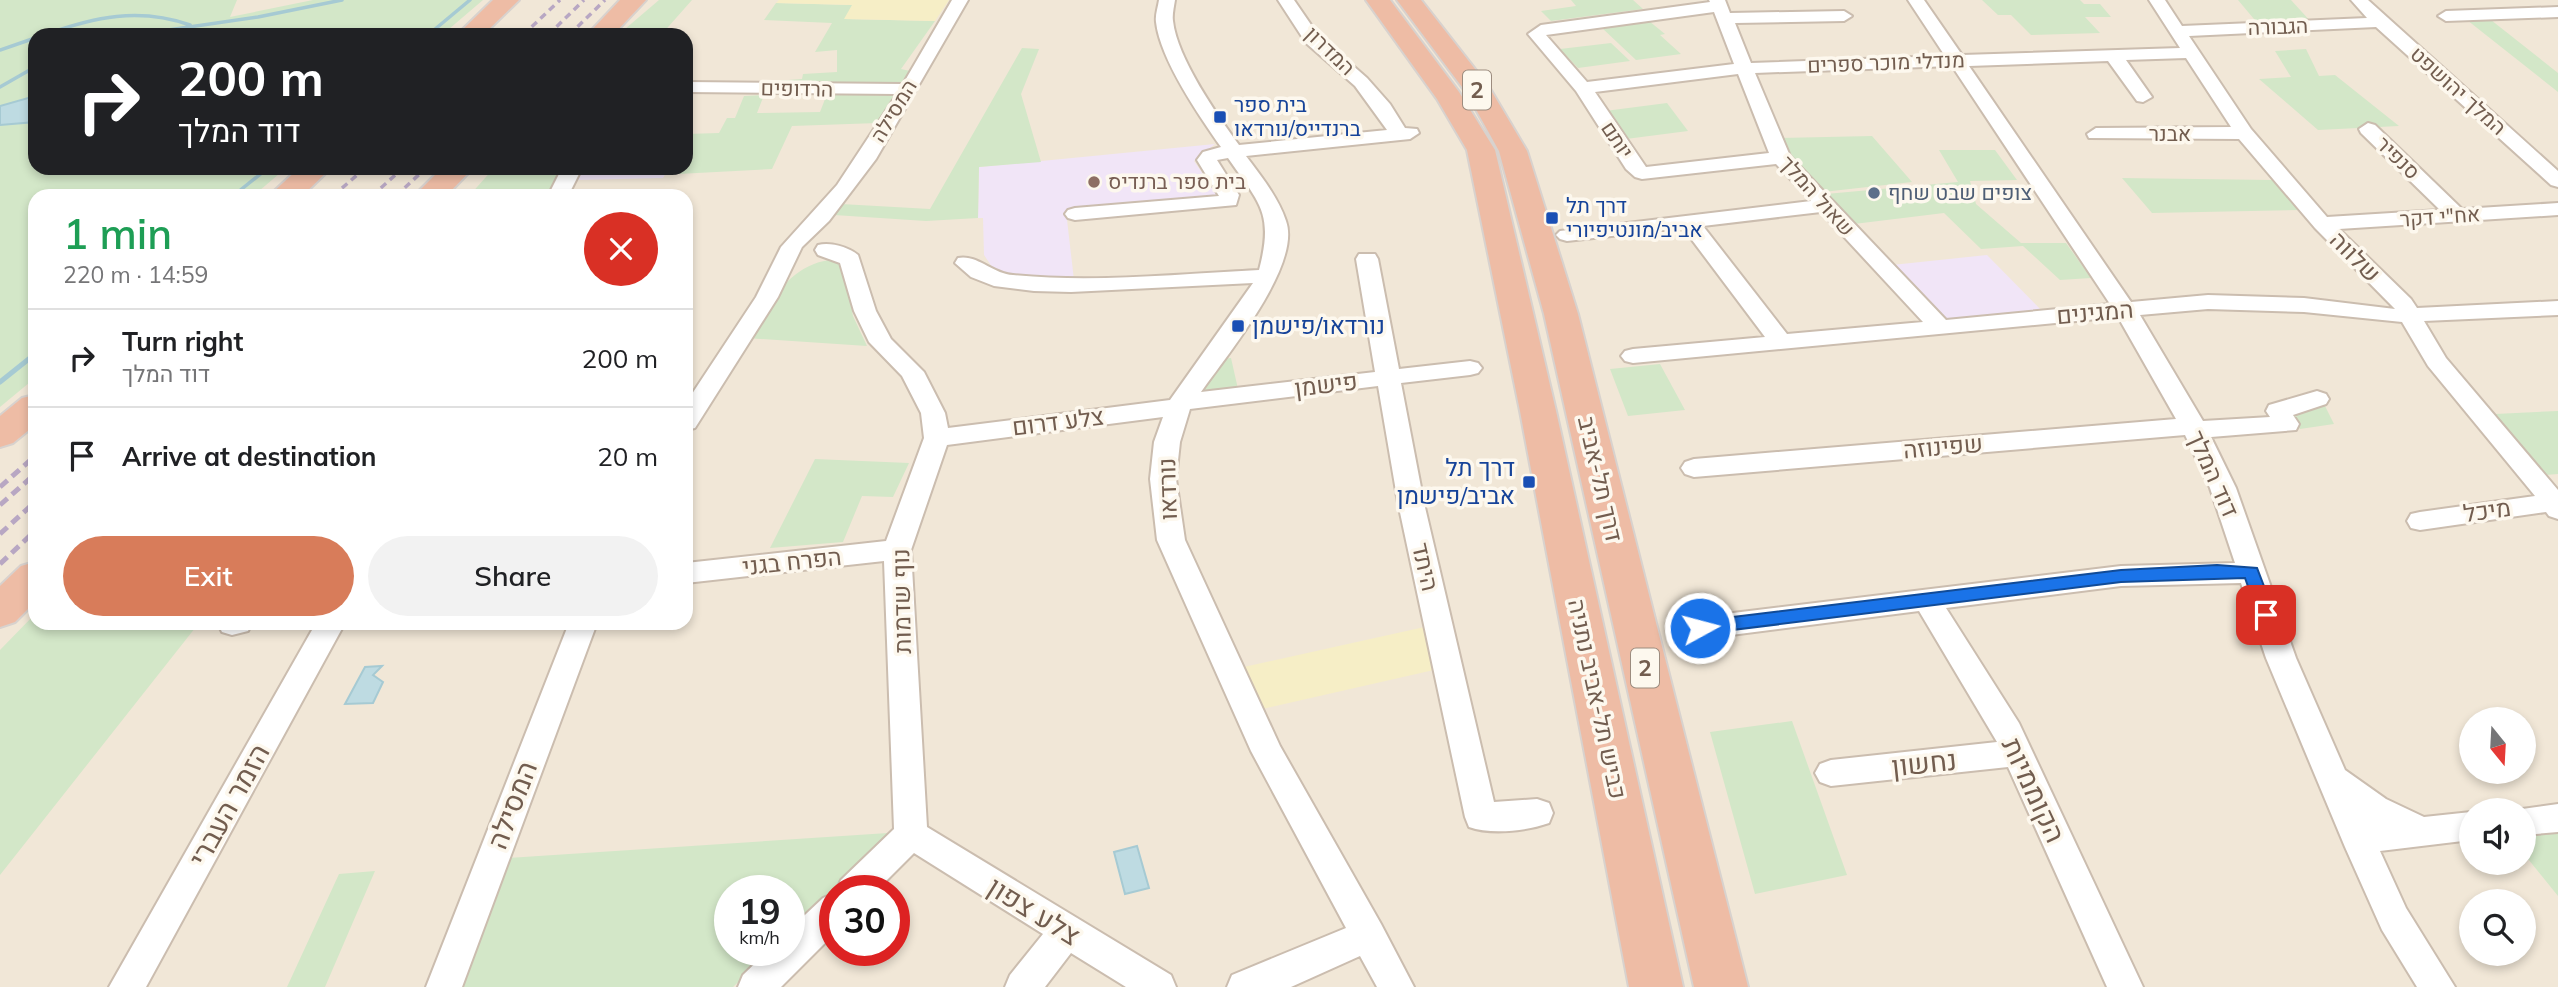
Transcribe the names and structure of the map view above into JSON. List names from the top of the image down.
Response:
{
  "streets": {
    "highway": ["2", "דרך תל-אביב", "כביש תל-אביב נתניה"],
    "street": [
      "הגבורה",
      "המדרון",
      "מנדלי מוכר ספרים",
      "הרדופים",
      "המלך יהושפט",
      "המסילה",
      "אבנר",
      "יותם",
      "סנפיר",
      "שאול המלך",
      "אח\"י דקר",
      "שלווה",
      "המגינים",
      "פישמן",
      "צלע דרום",
      "שפינוזה",
      "דוד המלך",
      "נורדאו",
      "מיכל",
      "הפרח בגני",
      "היתד",
      "נוף שדמות",
      "נחשון",
      "הקוממיות",
      "הזמר העברי",
      "צלע צפון"
    ]
  },
  "crossings": [
    ["הגבורה", "המלך יהושפט"],
    ["הגבורה", "שלווה"],
    ["המדרון", "נורדאו"],
    ["מנדלי מוכר ספרים", "יותם"],
    ["מנדלי מוכר ספרים", "שאול המלך"],
    ["מנדלי מוכר ספרים", "שלווה"],
    ["מנדלי מוכר ספרים", "דוד המלך"],
    ["הרדופים", "המסילה"],
    ["אבנר", "שלווה"],
    ["יותם", "שאול המלך"],
    ["סנפיר", "אח\"י דקר"],
    ["שאול המלך", "המגינים"],
    ["אח\"י דקר", "שלווה"],
    ["שלווה", "המגינים"],
    ["שלווה", "מיכל"],
    ["המגינים", "דוד המלך"],
    ["פישמן", "צלע דרום"],
    ["פישמן", "נורדאו"],
    ["פישמן", "היתד"],
    ["צלע דרום", "נורדאו"],
    ["צלע דרום", "נוף שדמות"],
    ["שפינוזה", "דוד המלך"],
    ["הפרח בגני", "נוף שדמות"],
    ["נוף שדמות", "צלע צפון"],
    ["נחשון", "הקוממיות"]
  ],
  "places": {
    "transit": [
      "בית ספר ברנדייס/נורדאו",
      "דרך תל אביב/מונטיפיורי",
      "נורדאו/פישמן",
      "דרך תל אביב/פישמן"
    ],
    "other": ["בית ספר ברנדיס", "צופים שבט שחף"]
  },
  "north": "bottom",
  "page": {
    "turn": ["200 m", "דוד המלך"],
    "heading": ["1 min", "220 m · 14:59"],
    "list": [
      {
        "name": "Turn right",
        "note": "דוד המלך",
        "value": "200 m"
      },
      {
        "name": "Arrive at destination",
        "value": "20 m"
      }
    ],
    "buttons": ["Exit", "Share"],
    "speed": "19 km/h",
    "limit": "30"
  }
}
